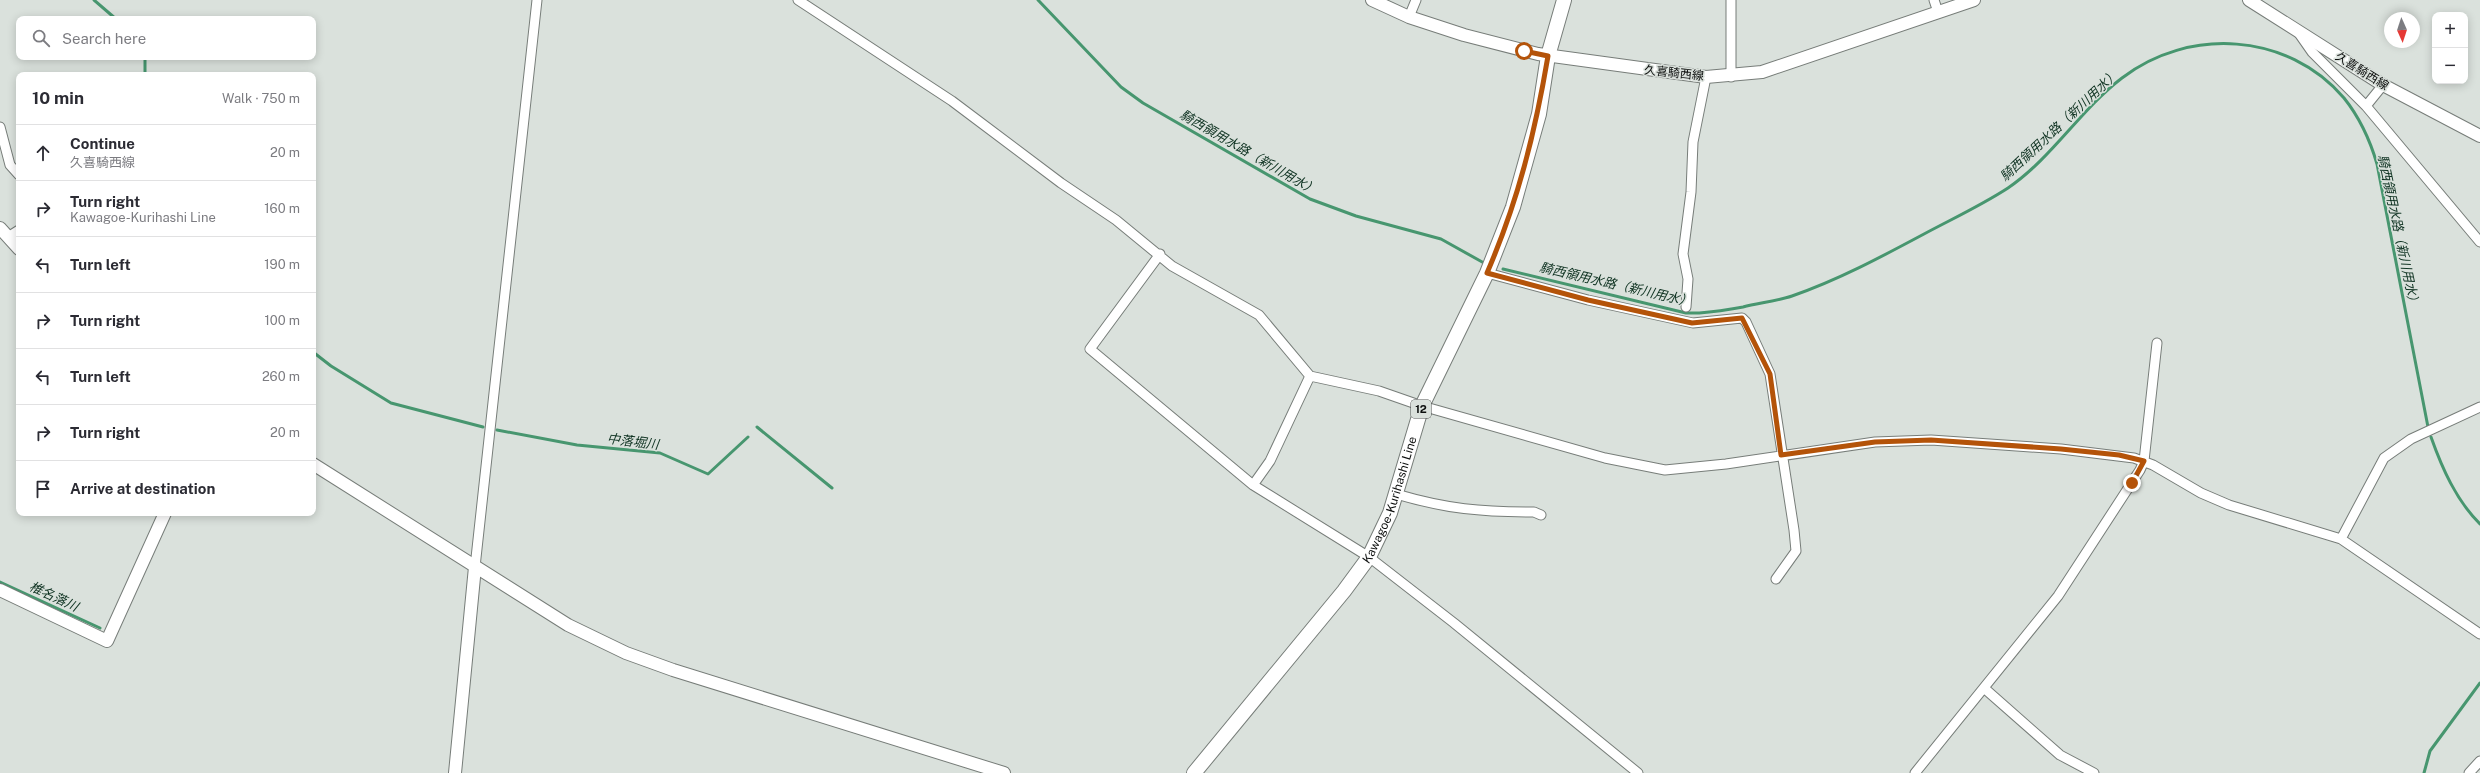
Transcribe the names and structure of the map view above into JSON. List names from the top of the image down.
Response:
{
  "streets": {
    "main road": ["12", "Kawagoe-Kurihashi Line"],
    "street": ["久喜騎西線"]
  },
  "crossings": [
    ["久喜騎西線", "Kawagoe-Kurihashi Line"]
  ],
  "water": ["騎西領用水路（新川用水）", "中落堀川", "椎名落川"],
  "north": "bottom",
  "page": {
    "map_buttons": ["+", "−"],
    "search": "Search here",
    "heading": ["10 min", "Walk · 750 m"],
    "list": [
      ["Continue", "久喜騎西線", "20 m"],
      ["Turn right", "Kawagoe-Kurihashi Line", "160 m"],
      ["Turn left", "190 m"],
      ["Turn right", "100 m"],
      ["Turn left", "260 m"],
      ["Turn right", "20 m"],
      "Arrive at destination"
    ]
  }
}
